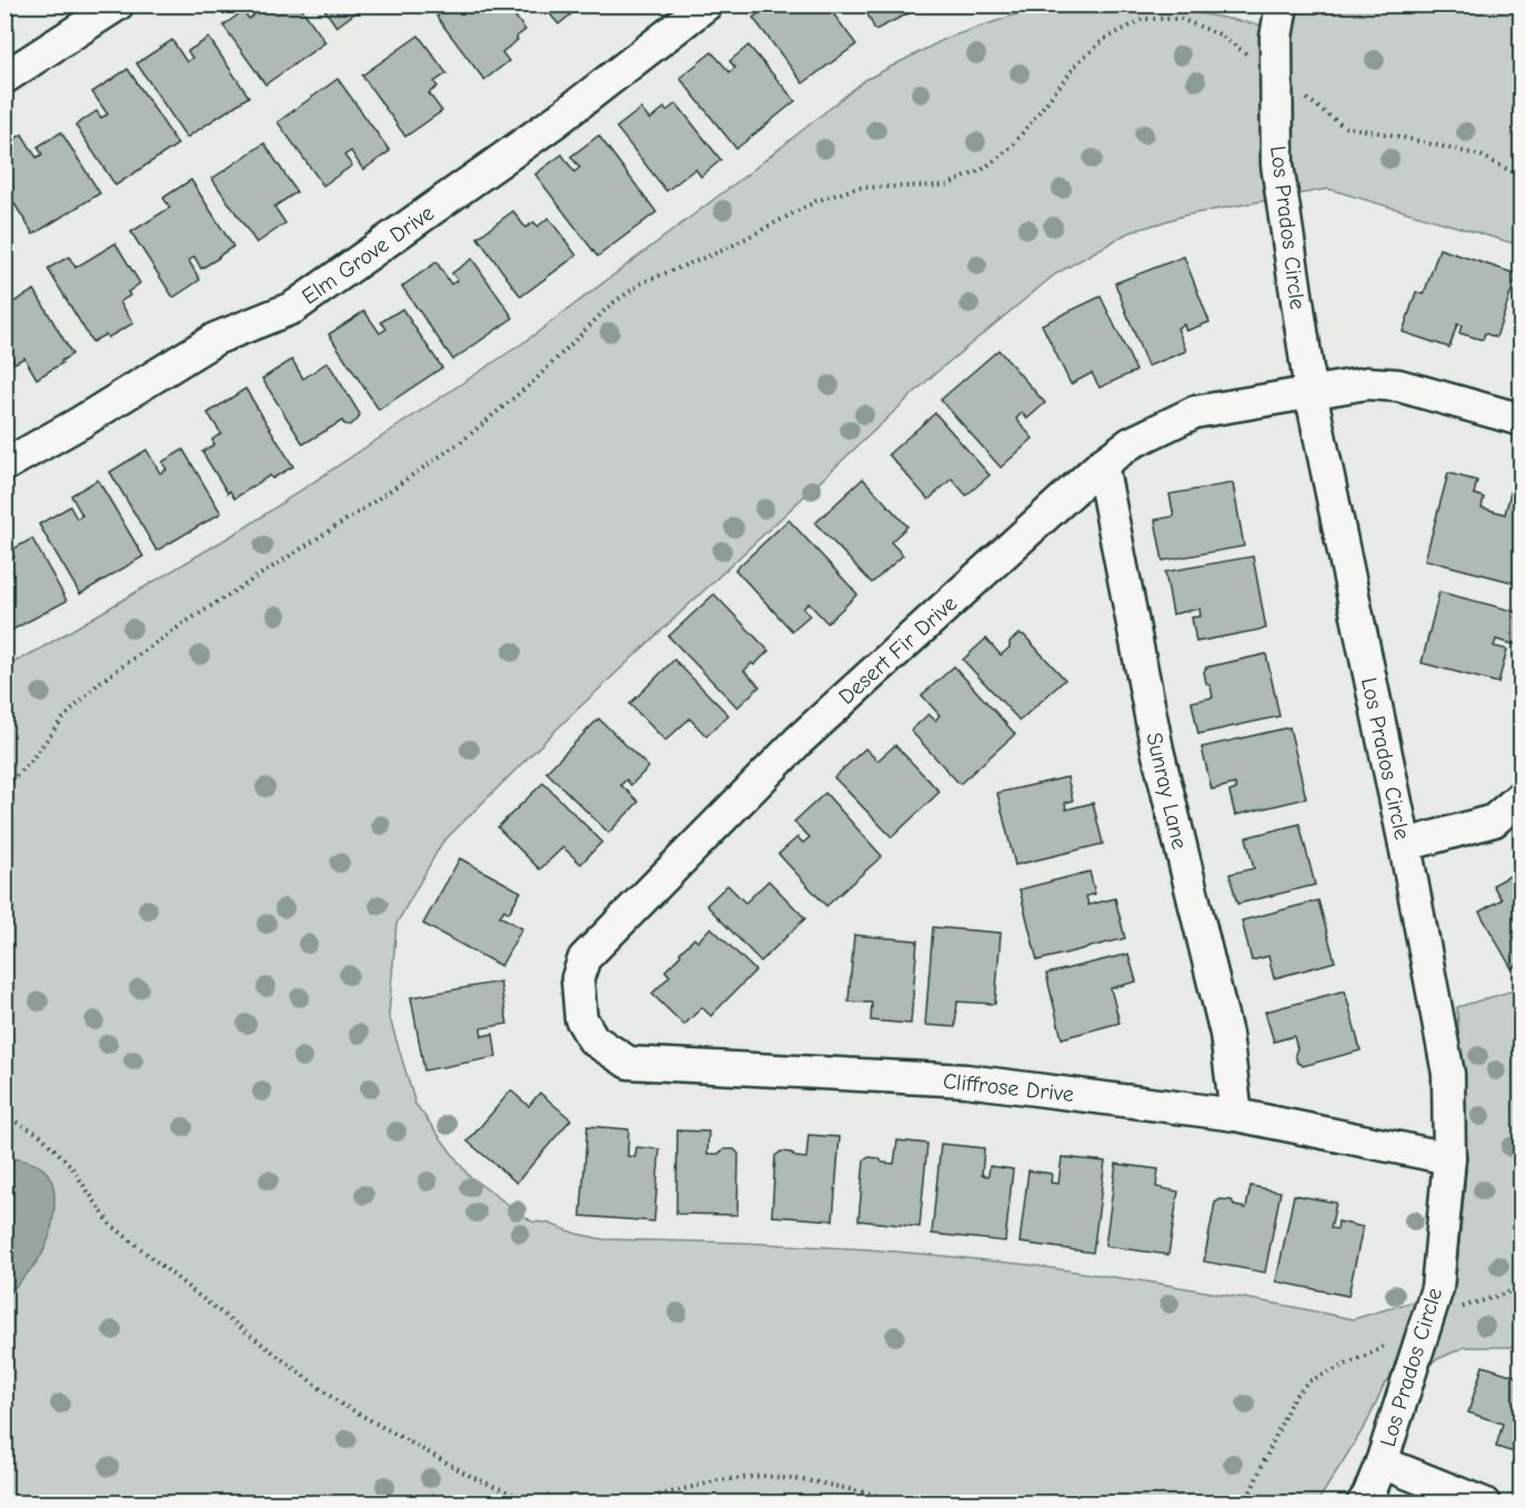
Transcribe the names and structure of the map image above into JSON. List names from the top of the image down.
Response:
{
  "streets": {
    "street": [
      "Los Prados Circle",
      "Elm Grove Drive",
      "Desert Fir Drive",
      "Sunray Lane",
      "Cliffrose Drive"
    ]
  },
  "crossings": [
    ["Los Prados Circle", "Desert Fir Drive"],
    ["Los Prados Circle", "Cliffrose Drive"],
    ["Desert Fir Drive", "Sunray Lane"],
    ["Desert Fir Drive", "Cliffrose Drive"],
    ["Sunray Lane", "Cliffrose Drive"]
  ]
}
